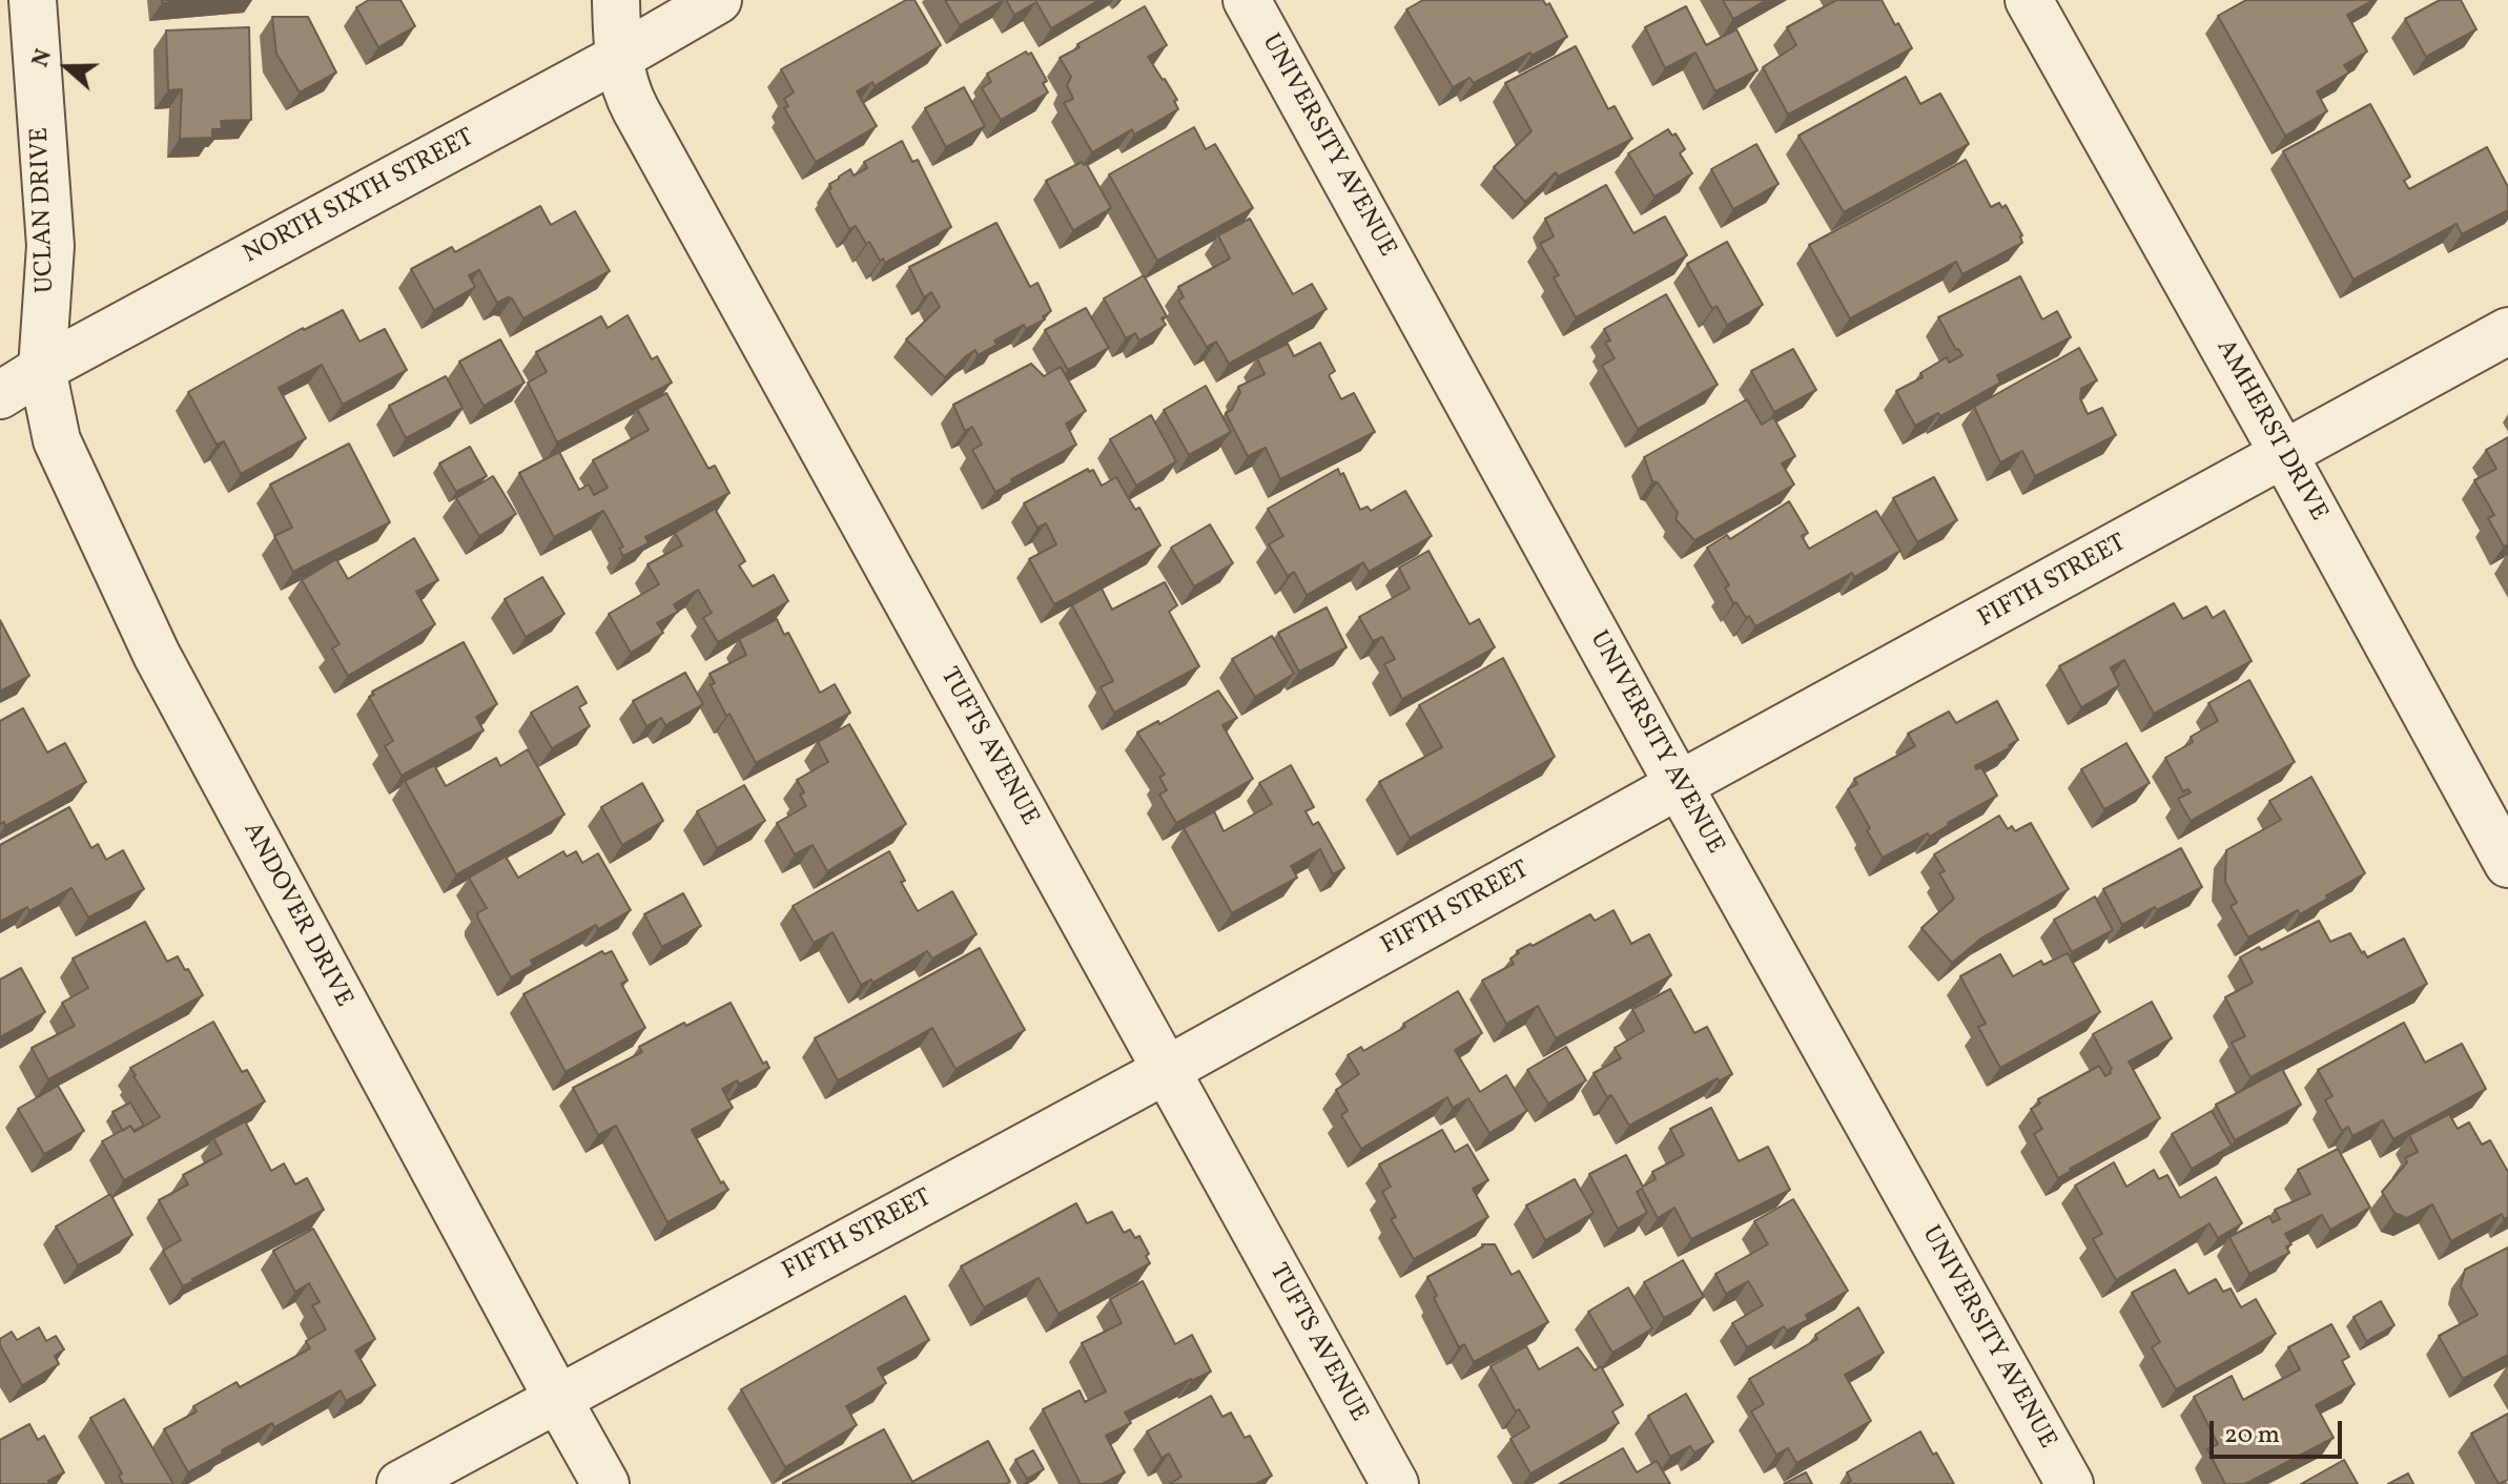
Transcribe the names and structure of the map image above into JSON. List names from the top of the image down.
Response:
{
  "streets": {
    "street": [
      "UNIVERSITY AVENUE",
      "NORTH SIXTH STREET",
      "UCLAN DRIVE",
      "AMHERST DRIVE",
      "FIFTH STREET",
      "TUFTS AVENUE",
      "ANDOVER DRIVE"
    ]
  },
  "crossings": [
    ["UNIVERSITY AVENUE", "FIFTH STREET"],
    ["NORTH SIXTH STREET", "UCLAN DRIVE"],
    ["NORTH SIXTH STREET", "TUFTS AVENUE"],
    ["NORTH SIXTH STREET", "ANDOVER DRIVE"],
    ["UCLAN DRIVE", "ANDOVER DRIVE"],
    ["AMHERST DRIVE", "FIFTH STREET"],
    ["FIFTH STREET", "TUFTS AVENUE"],
    ["FIFTH STREET", "ANDOVER DRIVE"]
  ],
  "scale_bar": "20 m",
  "north": "left"
}
